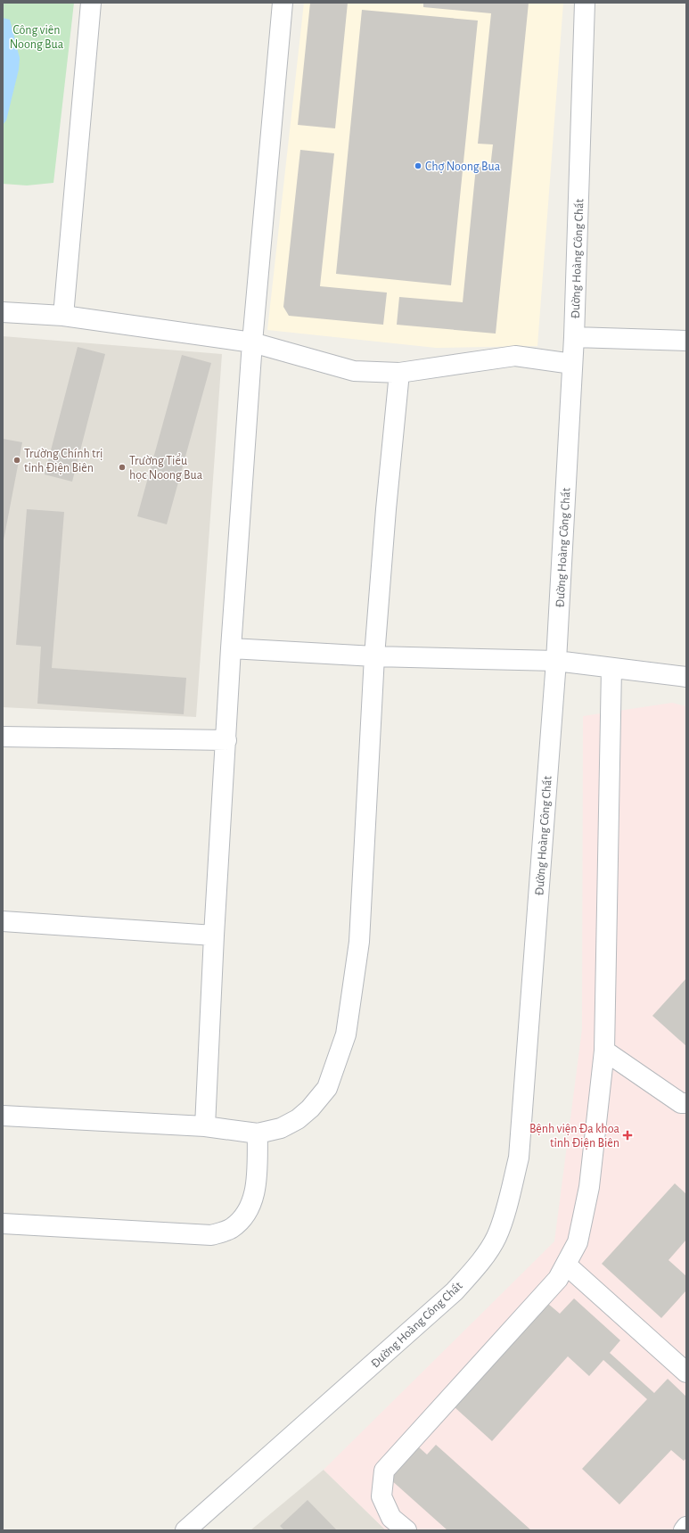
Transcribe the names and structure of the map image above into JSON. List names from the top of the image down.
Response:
{
  "streets": {
    "street": ["Đường Hoàng Công Chất"]
  },
  "parks": ["Công viên Noong Bua"],
  "places": {
    "other": ["Chợ Noong Bua", "Trường Chính trị tỉnh Điện Biên", "Trường Tiểu học Noong Bua"],
    "health": ["Bệnh viện Đa khoa tỉnh Điện Biên"]
  }
}
